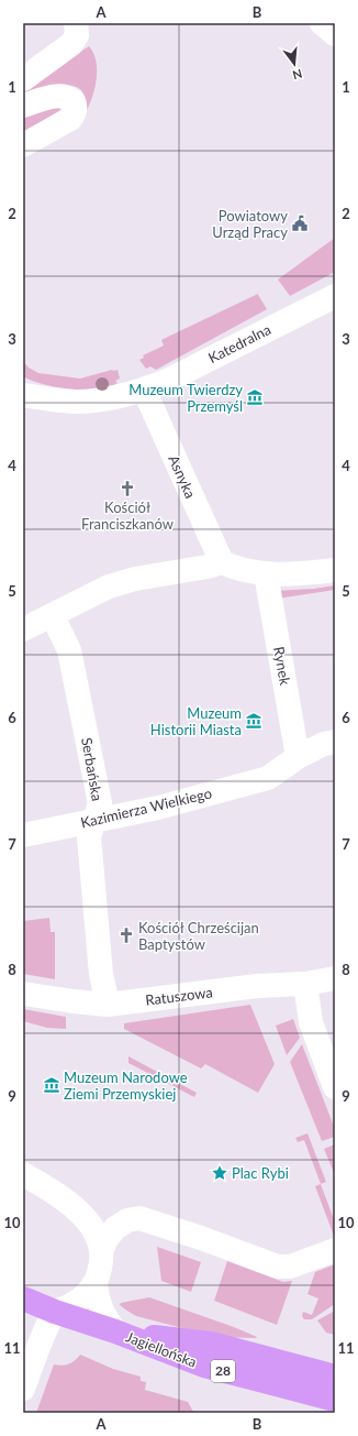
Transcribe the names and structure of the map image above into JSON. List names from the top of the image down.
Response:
{
  "streets": {
    "main road": ["Jagiellońska", "28"],
    "street": [
      "Katedralna",
      "Asnyka",
      "Rynek",
      "Serbańska",
      "Kazimierza Wielkiego",
      "Ratuszowa"
    ]
  },
  "crossings": [
    ["Katedralna", "Asnyka"],
    ["Rynek", "Kazimierza Wielkiego"],
    ["Serbańska", "Kazimierza Wielkiego"],
    ["Serbańska", "Ratuszowa"]
  ],
  "places": {
    "public building": ["Powiatowy Urząd Pracy"],
    "museum": ["Muzeum Twierdzy Przemyśl", "Muzeum Historii Miasta", "Muzeum Narodowe Ziemi Przemyskiej"],
    "church": ["Kościół Franciszkanów", "Kościół Chrześcijan Baptystów"],
    "place": ["Plac Rybi"]
  },
  "north": "bottom",
  "grid": {
    "columns": ["A", "B"],
    "rows": [
      "1",
      "2",
      "3",
      "4",
      "5",
      "6",
      "7",
      "8",
      "9",
      "10",
      "11"
    ]
  }
}
